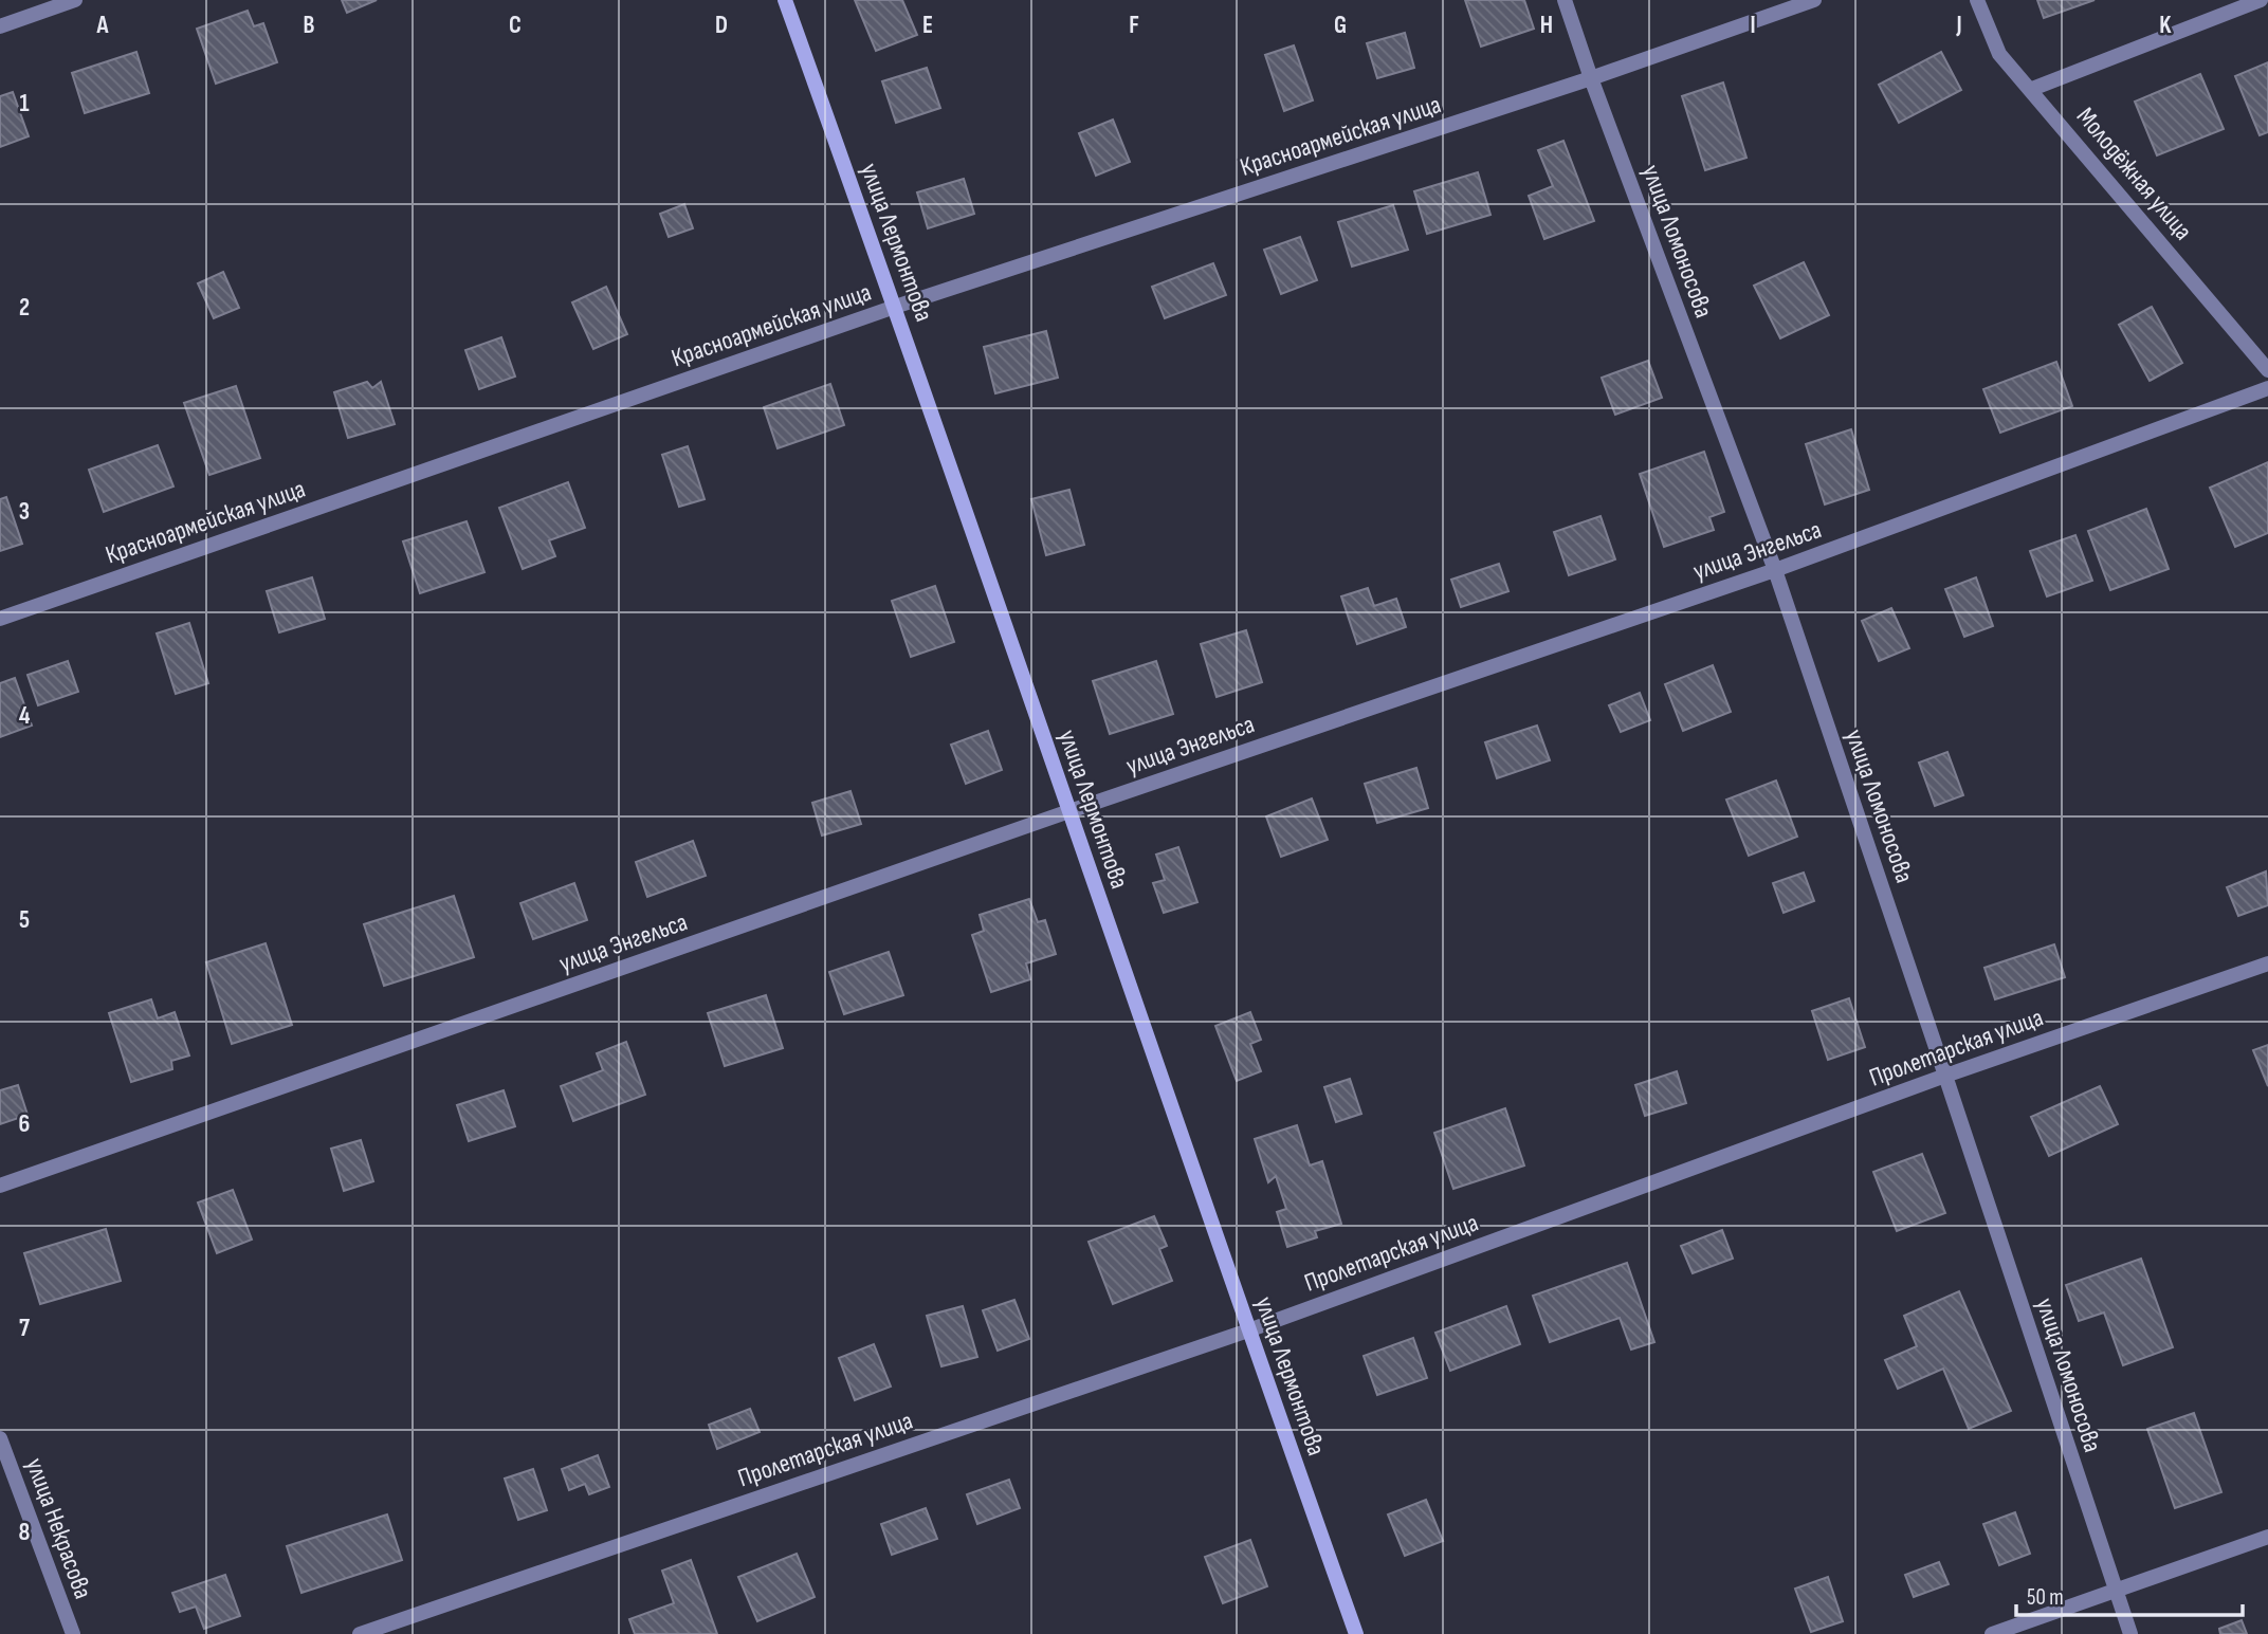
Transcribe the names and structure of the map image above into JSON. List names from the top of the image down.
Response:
{
  "streets": {
    "street": [
      "Красноармейская улица",
      "Молодёжная улица",
      "улица Ломоносова",
      "улица Лермонтова",
      "улица Энгельса",
      "Пролетарская улица",
      "улица Некрасова"
    ]
  },
  "crossings": [
    ["Красноармейская улица", "улица Ломоносова"],
    ["Красноармейская улица", "улица Лермонтова"],
    ["улица Ломоносова", "улица Энгельса"],
    ["улица Ломоносова", "Пролетарская улица"],
    ["улица Лермонтова", "улица Энгельса"],
    ["улица Лермонтова", "Пролетарская улица"]
  ],
  "scale_bar": "50 m",
  "grid": {
    "columns": [
      "A",
      "B",
      "C",
      "D",
      "E",
      "F",
      "G",
      "H",
      "I",
      "J",
      "K"
    ],
    "rows": [
      "1",
      "2",
      "3",
      "4",
      "5",
      "6",
      "7",
      "8"
    ]
  }
}
